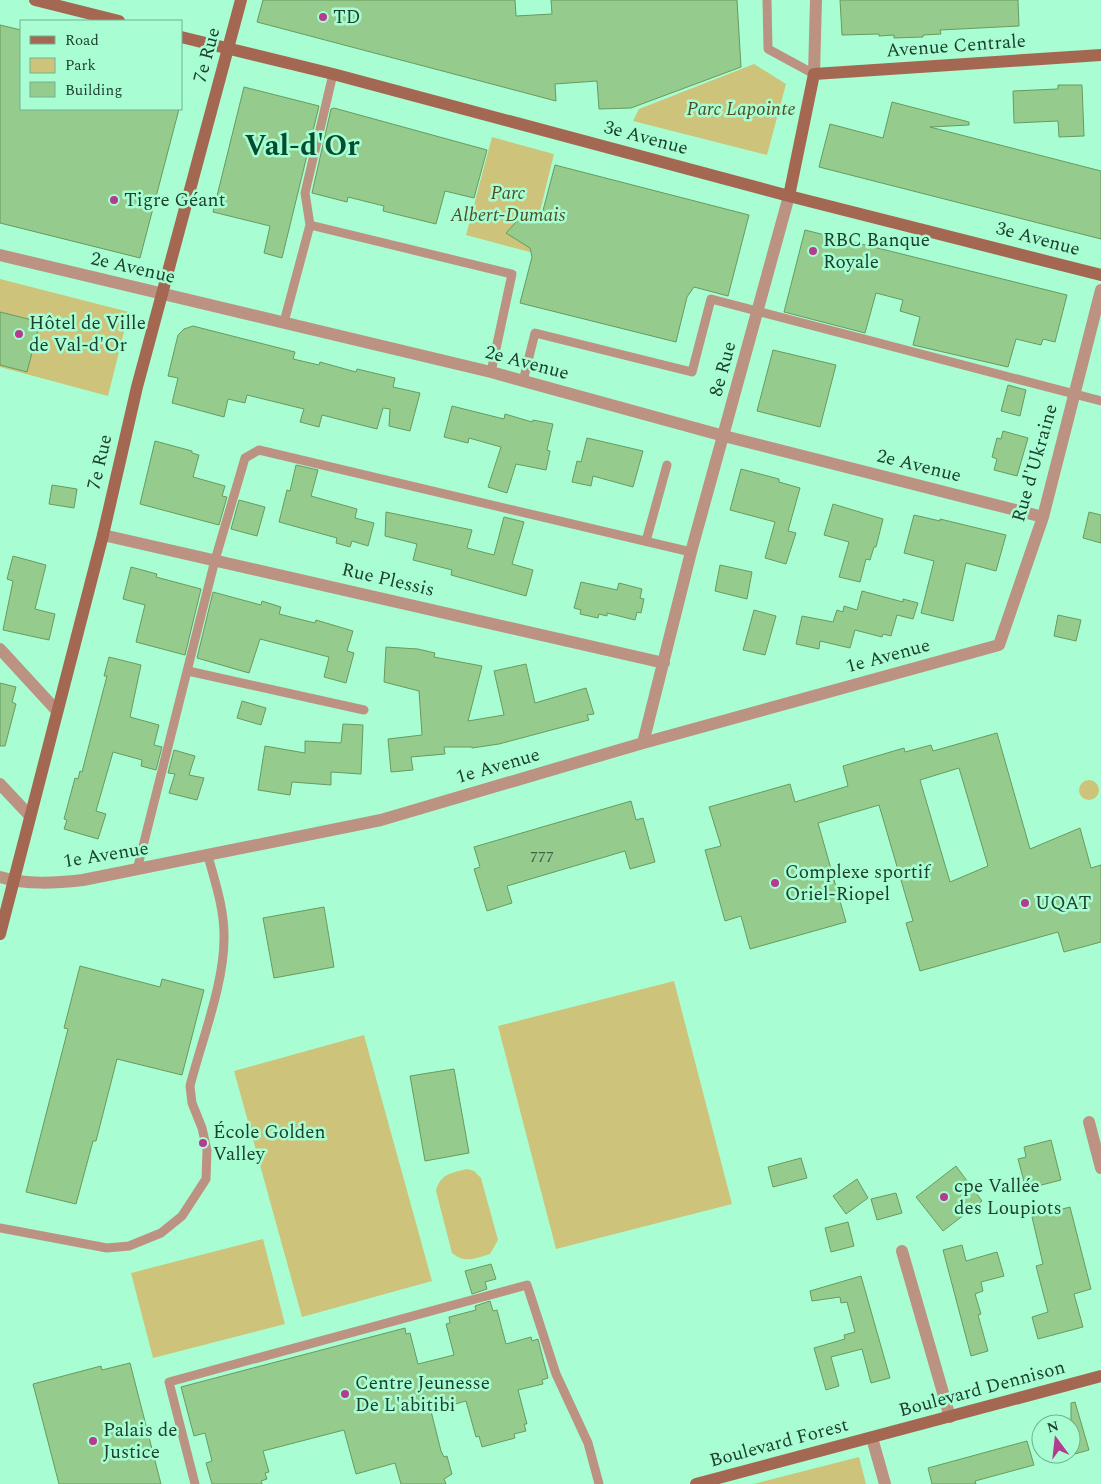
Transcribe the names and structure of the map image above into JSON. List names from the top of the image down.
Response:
{
  "streets": {
    "street": [
      "Avenue Centrale",
      "7e Rue",
      "3e Avenue",
      "2e Avenue",
      "8e Rue",
      "Rue d'Ukraine",
      "Rue Plessis",
      "1e Avenue",
      "Boulevard Dennison",
      "Boulevard Forest"
    ]
  },
  "crossings": [
    ["Avenue Centrale", "8e Rue"],
    ["7e Rue", "3e Avenue"],
    ["7e Rue", "2e Avenue"],
    ["7e Rue", "Rue Plessis"],
    ["7e Rue", "1e Avenue"],
    ["3e Avenue", "8e Rue"],
    ["2e Avenue", "8e Rue"],
    ["2e Avenue", "Rue d'Ukraine"],
    ["8e Rue", "Rue Plessis"],
    ["8e Rue", "1e Avenue"],
    ["Rue d'Ukraine", "1e Avenue"],
    ["Boulevard Dennison", "Boulevard Forest"]
  ],
  "districts": ["Val-d'Or"],
  "parks": ["Parc Lapointe", "Parc Albert-Dumais"],
  "places": [
    "TD",
    "Tigre Géant",
    "RBC Banque Royale",
    "Hôtel de Ville de Val-d'Or",
    "Complexe sportif Oriel-Riopel",
    "UQAT",
    "École Golden Valley",
    "cpe Vallée des Loupiots",
    "Centre Jeunesse De L'abitibi",
    "Palais de Justice"
  ],
  "house_numbers": ["777"],
  "legend": ["Road", "Park", "Building"],
  "north": "top"
}
